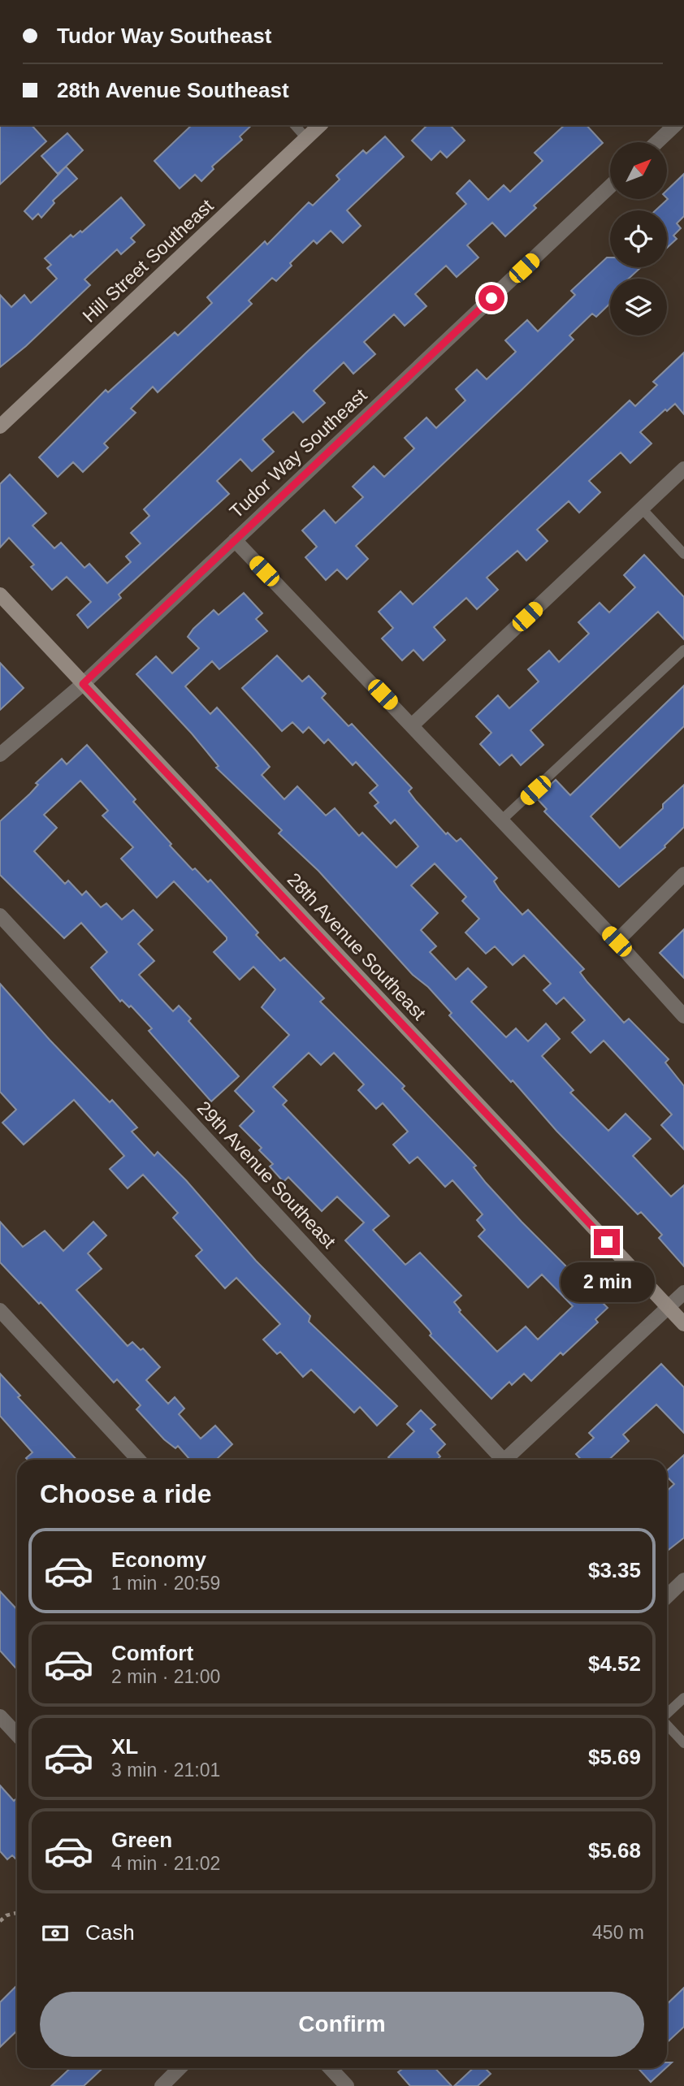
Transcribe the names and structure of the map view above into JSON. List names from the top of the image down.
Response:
{
  "streets": {
    "street": [
      "Hill Street Southeast",
      "Tudor Way Southeast",
      "28th Avenue Southeast",
      "29th Avenue Southeast"
    ]
  },
  "crossings": [
    ["Tudor Way Southeast", "28th Avenue Southeast"]
  ],
  "north": "top right",
  "page": {
    "banner": ["Tudor Way Southeast", "28th Avenue Southeast"],
    "bubble": "2 min",
    "heading": "Choose a ride",
    "list": [
      {
        "name": "Economy",
        "note": "1 min · 20:59",
        "value": "$3.35"
      },
      {
        "name": "Comfort",
        "note": "2 min · 21:00",
        "value": "$4.52"
      },
      {
        "name": "XL",
        "note": "3 min · 21:01",
        "value": "$5.69"
      },
      {
        "name": "Green",
        "note": "4 min · 21:02",
        "value": "$5.68"
      }
    ],
    "pay": ["Cash", "450 m"],
    "buttons": "Confirm"
  }
}
